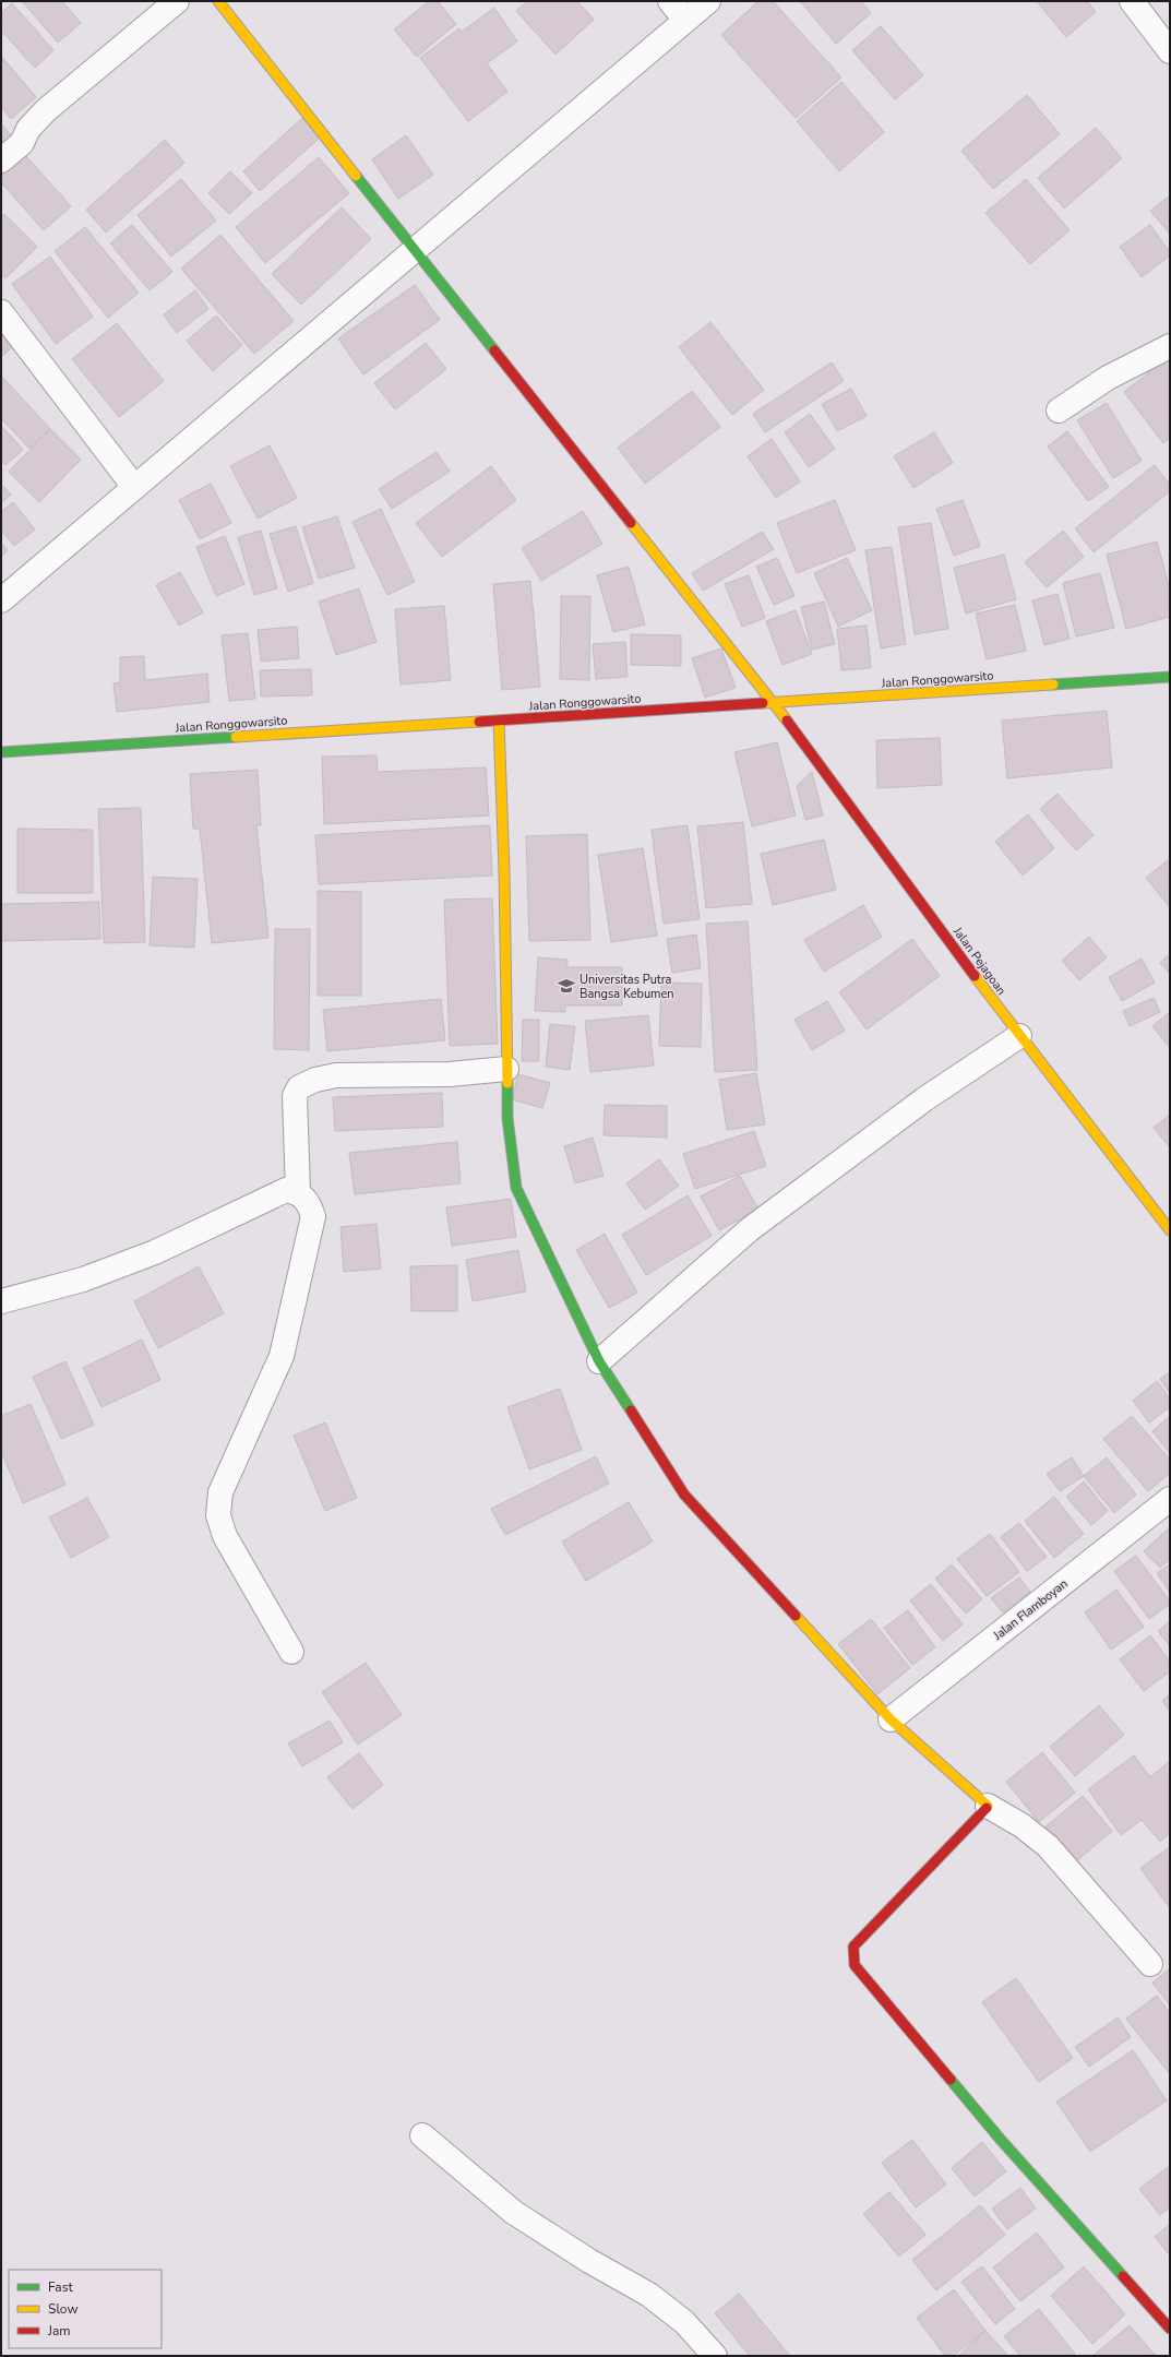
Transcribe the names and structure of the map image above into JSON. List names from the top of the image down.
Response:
{
  "streets": {
    "street": ["Jalan Ronggowarsito", "Jalan Pejagoan", "Jalan Flamboyan"]
  },
  "crossings": [
    ["Jalan Ronggowarsito", "Jalan Pejagoan"]
  ],
  "places": {
    "school or university": ["Universitas Putra Bangsa Kebumen"]
  },
  "legend": ["Fast", "Slow", "Jam"]
}
